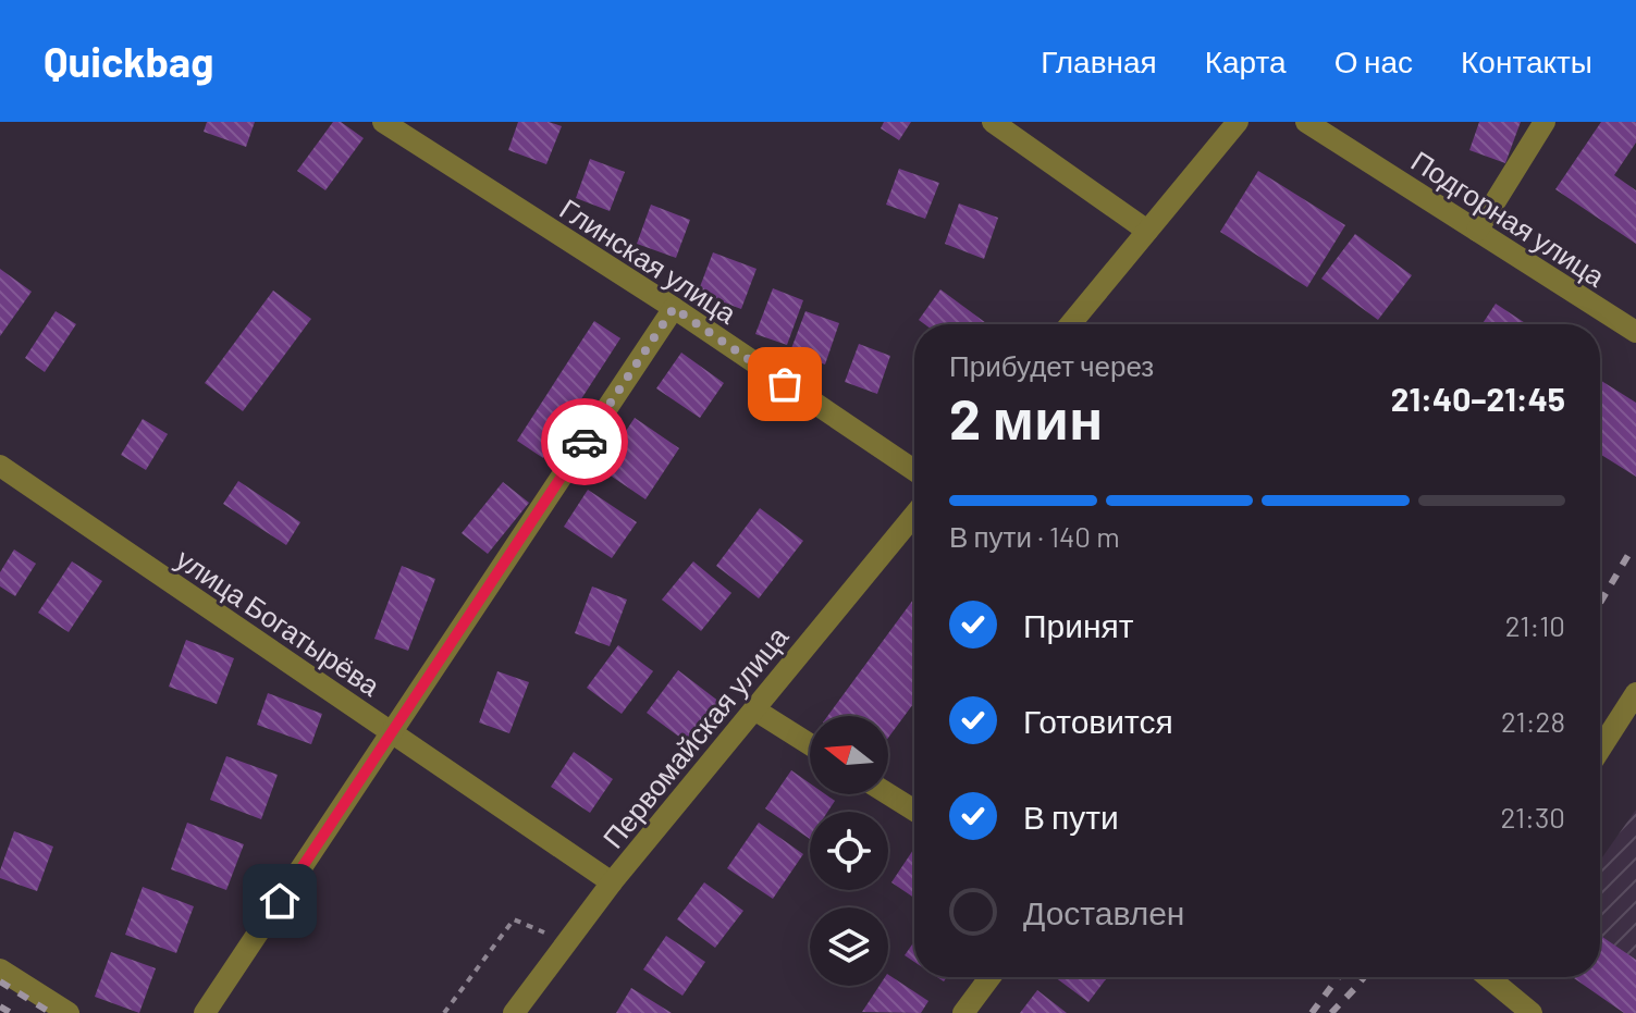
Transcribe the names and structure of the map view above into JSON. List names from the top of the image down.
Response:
{
  "streets": {
    "street": [
      "Подгорная улица",
      "Глинская улица",
      "улица Богатырёва",
      "Первомайская улица"
    ]
  },
  "crossings": [
    ["улица Богатырёва", "Первомайская улица"]
  ],
  "north": "left",
  "page": {
    "header": "Quickbag",
    "nav": [
      "Главная",
      "Карта",
      "О нас",
      "Контакты"
    ],
    "heading": ["2 мин", "Прибудет через", "21:40–21:45"],
    "bar": "В пути · 140 m",
    "list": [
      ["Принят", "21:10"],
      ["Готовится", "21:28"],
      ["В пути", "21:30"],
      "Доставлен"
    ]
  }
}
